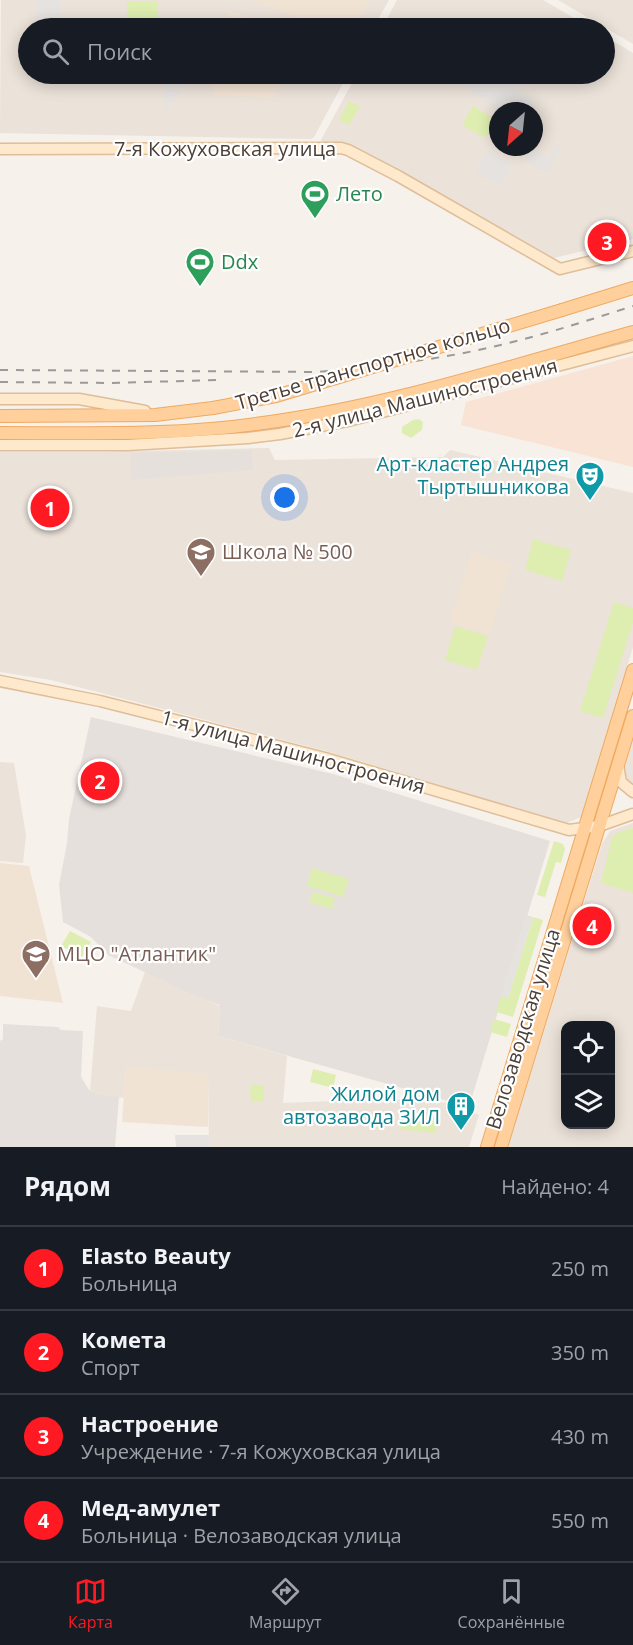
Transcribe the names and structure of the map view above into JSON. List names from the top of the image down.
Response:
{
  "streets": {
    "main road": ["Третье транспортное кольцо", "Велозаводская улица"],
    "street": ["7-я Кожуховская улица", "2-я улица Машиностроения", "1-я улица Машиностроения"]
  },
  "crossings": [
    ["1-я улица Машиностроения", "Велозаводская улица"]
  ],
  "places": {
    "sports": ["Лето", "Ddx"],
    "theatre": ["Арт-кластер Андрея Тыртышникова"],
    "school or university": ["Школа № 500", "МЦО \"Атлантик\""],
    "building": ["Жилой дом автозавода ЗИЛ"]
  },
  "north": "bottom left",
  "page": {
    "search": "Поиск",
    "pins": [
      "3",
      "1",
      "2",
      "4"
    ],
    "heading": ["Рядом", "Найдено: 4"],
    "list": [
      {
        "mark": "1",
        "name": "Elasto Beauty",
        "note": "Больница",
        "value": "250 m"
      },
      {
        "mark": "2",
        "name": "Комета",
        "note": "Спорт",
        "value": "350 m"
      },
      {
        "mark": "3",
        "name": "Настроение",
        "note": "Учреждение · 7-я Кожуховская улица",
        "value": "430 m"
      },
      {
        "mark": "4",
        "name": "Мед-амулет",
        "note": "Больница · Велозаводская улица",
        "value": "550 m"
      }
    ],
    "nav": ["Карта", "Маршрут", "Сохранённые"]
  }
}
